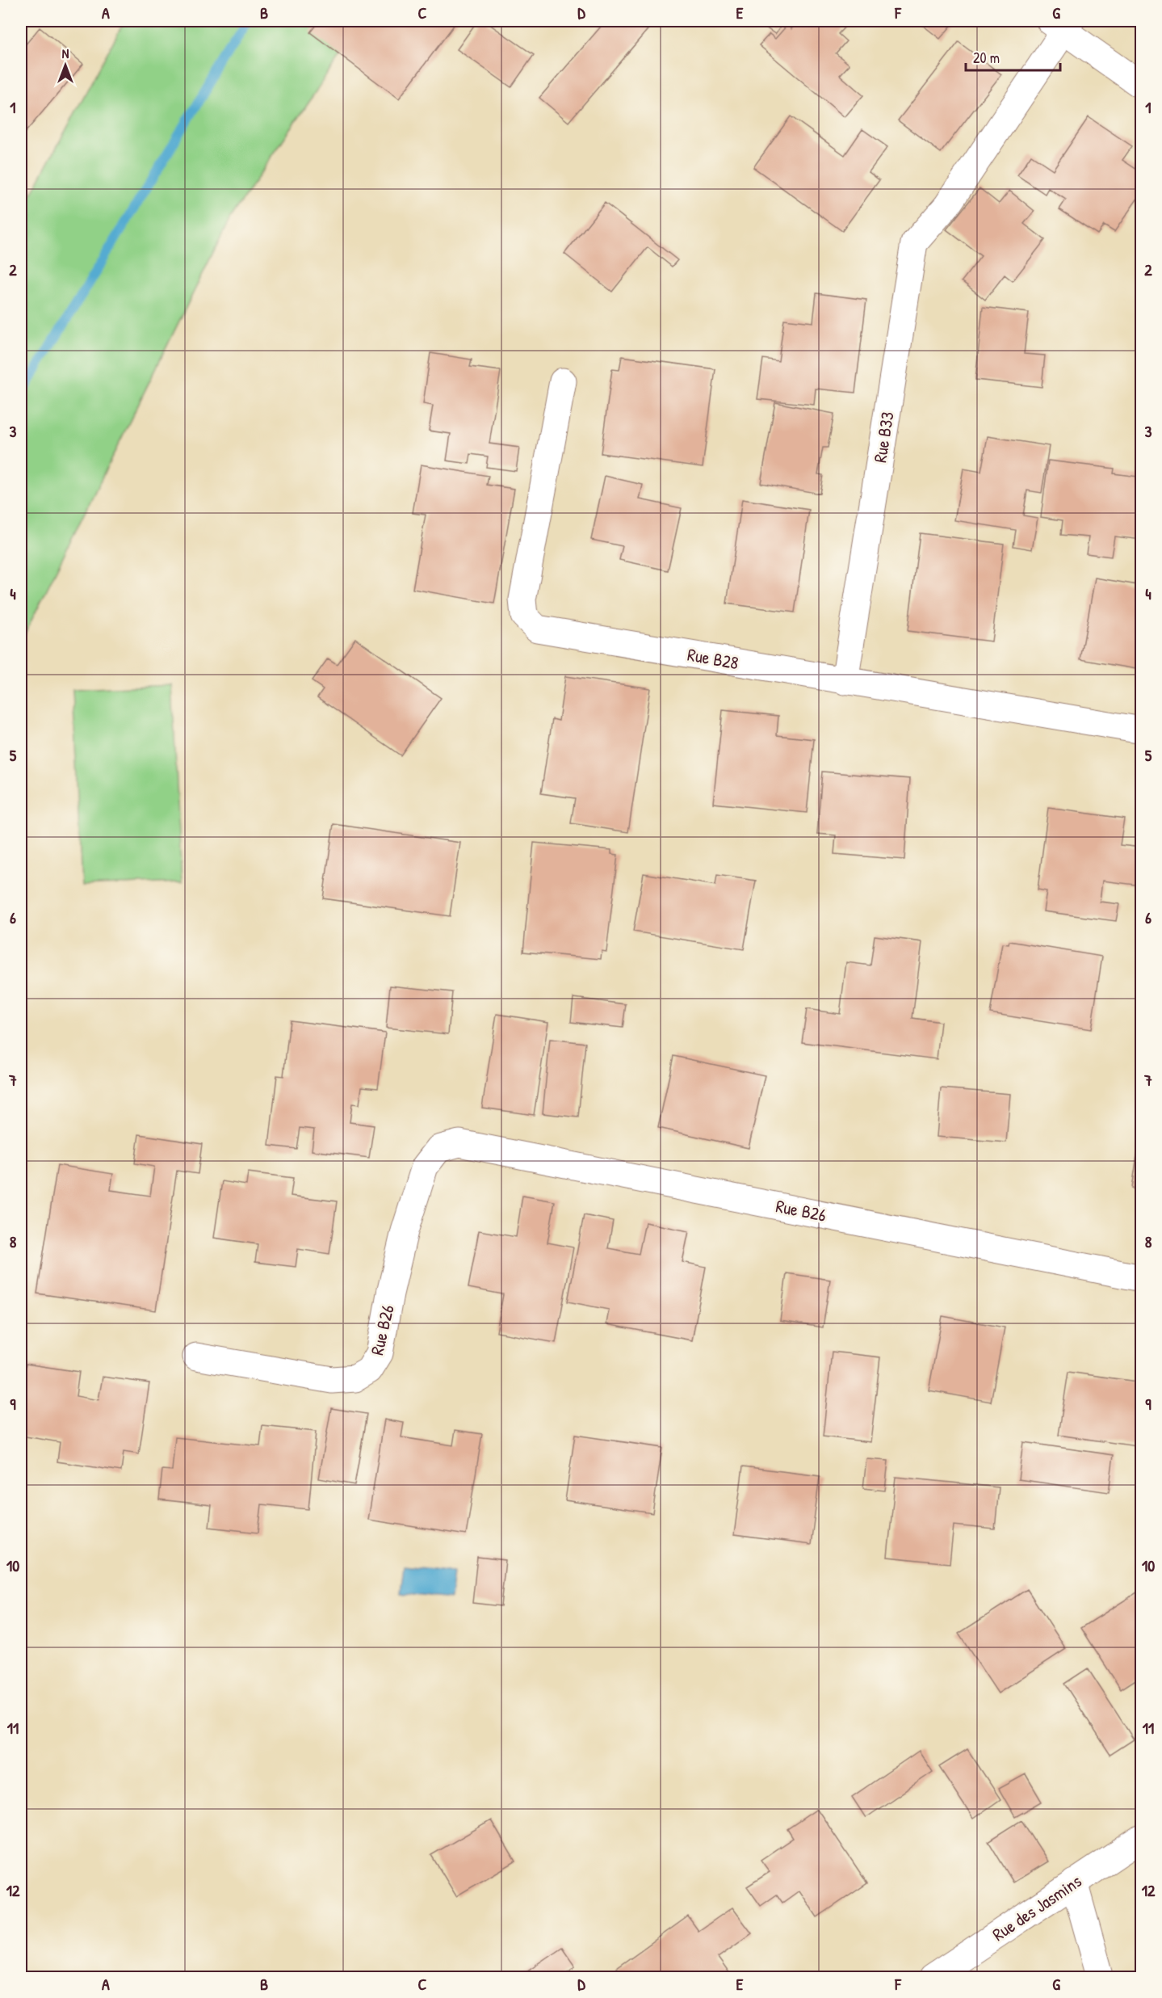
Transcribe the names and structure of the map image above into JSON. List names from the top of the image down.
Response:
{
  "streets": {
    "street": [
      "Rue B33",
      "Rue B28",
      "Rue B26",
      "Rue des Jasmins"
    ]
  },
  "crossings": [
    ["Rue B33", "Rue B28"]
  ],
  "scale_bar": "20 m",
  "north": "top",
  "grid": {
    "columns": [
      "A",
      "B",
      "C",
      "D",
      "E",
      "F",
      "G"
    ],
    "rows": [
      "1",
      "2",
      "3",
      "4",
      "5",
      "6",
      "7",
      "8",
      "9",
      "10",
      "11",
      "12"
    ]
  }
}
